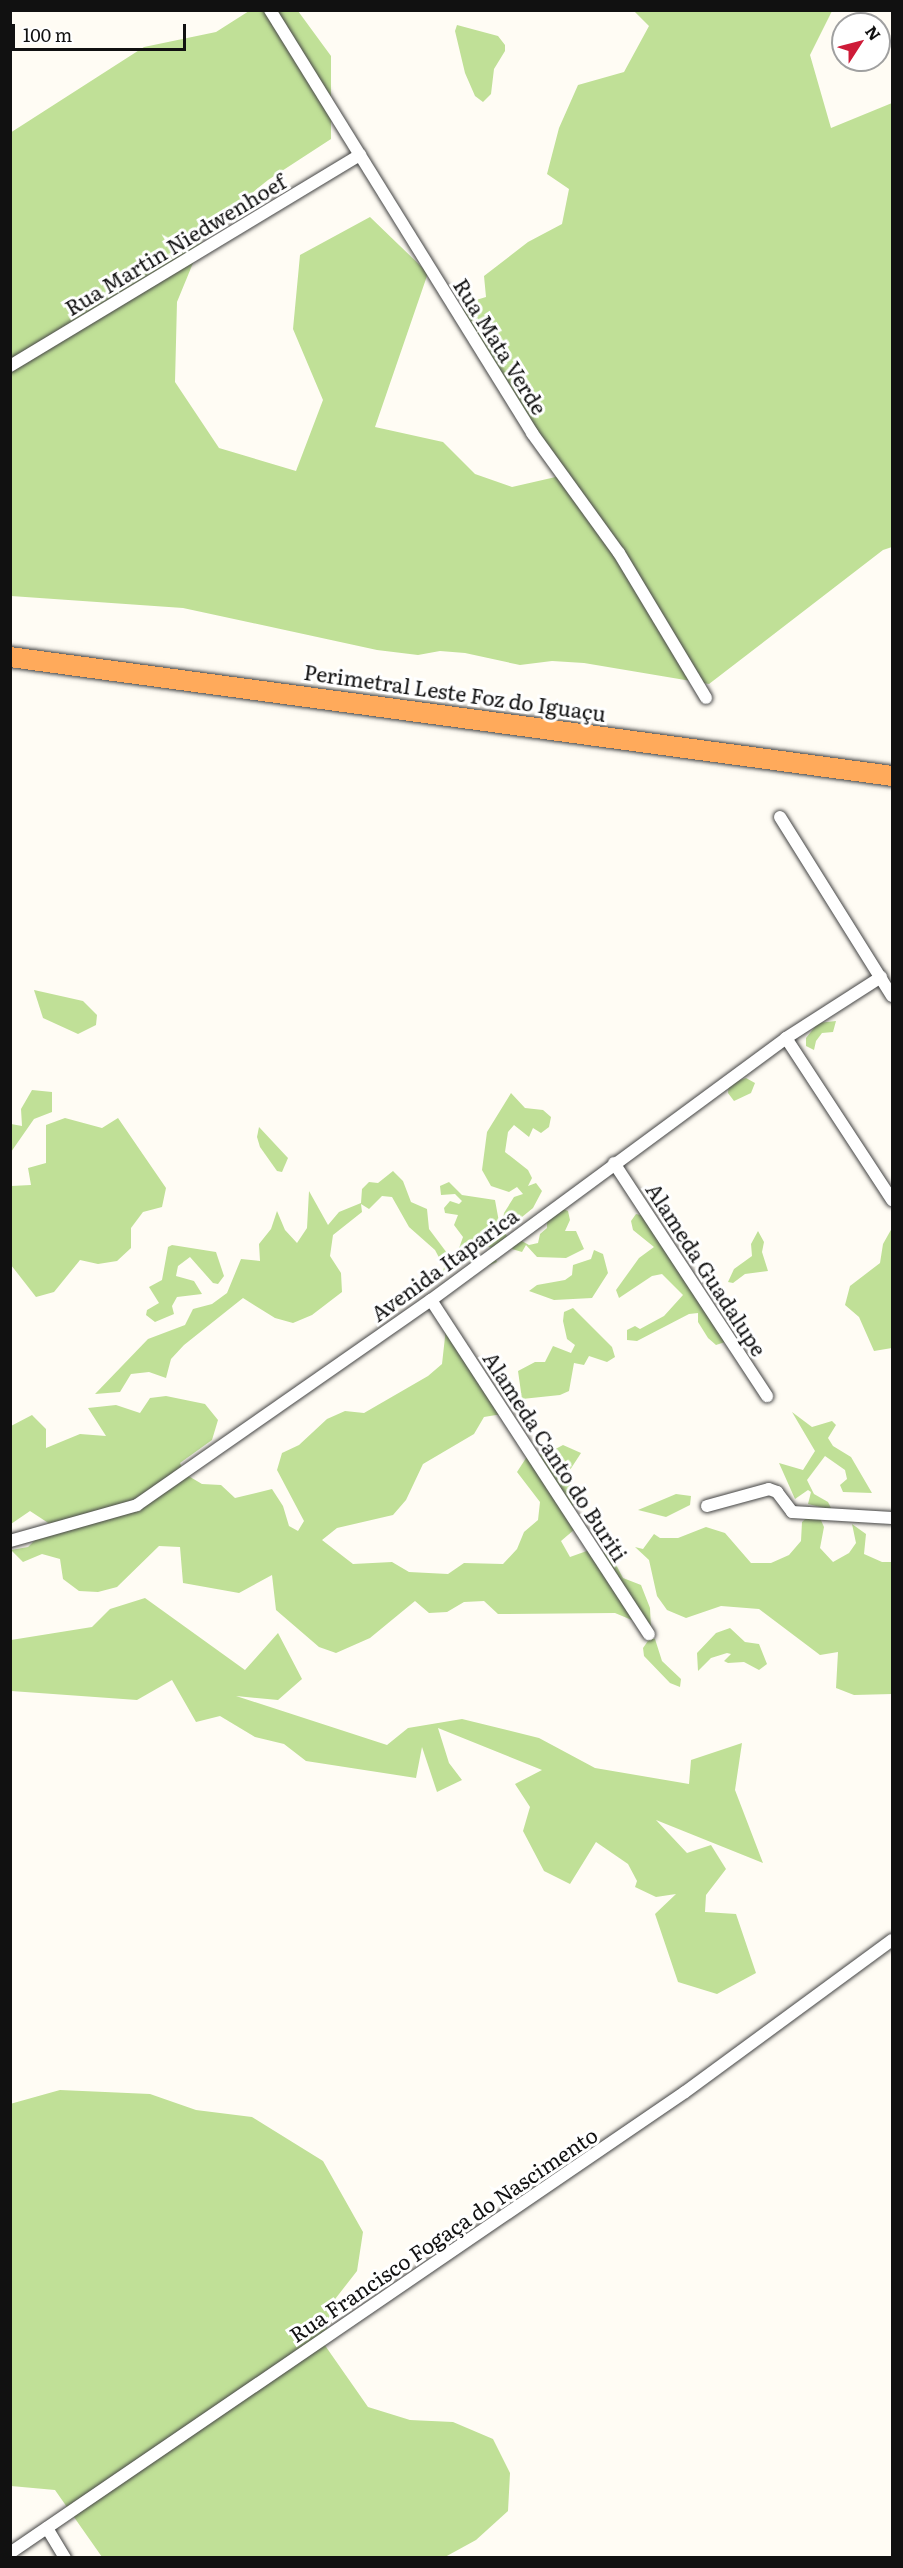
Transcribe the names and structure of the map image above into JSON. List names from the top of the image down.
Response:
{
  "streets": {
    "highway": ["Perimetral Leste Foz do Iguaçu"],
    "street": [
      "Rua Martin Niedwenhoef",
      "Rua Mata Verde",
      "Avenida Itaparica",
      "Alameda Guadalupe",
      "Alameda Canto do Buriti",
      "Rua Francisco Fogaça do Nascimento"
    ]
  },
  "crossings": [
    ["Rua Martin Niedwenhoef", "Rua Mata Verde"],
    ["Avenida Itaparica", "Alameda Guadalupe"],
    ["Avenida Itaparica", "Alameda Canto do Buriti"]
  ],
  "scale_bar": "100 m",
  "north": "top right"
}
